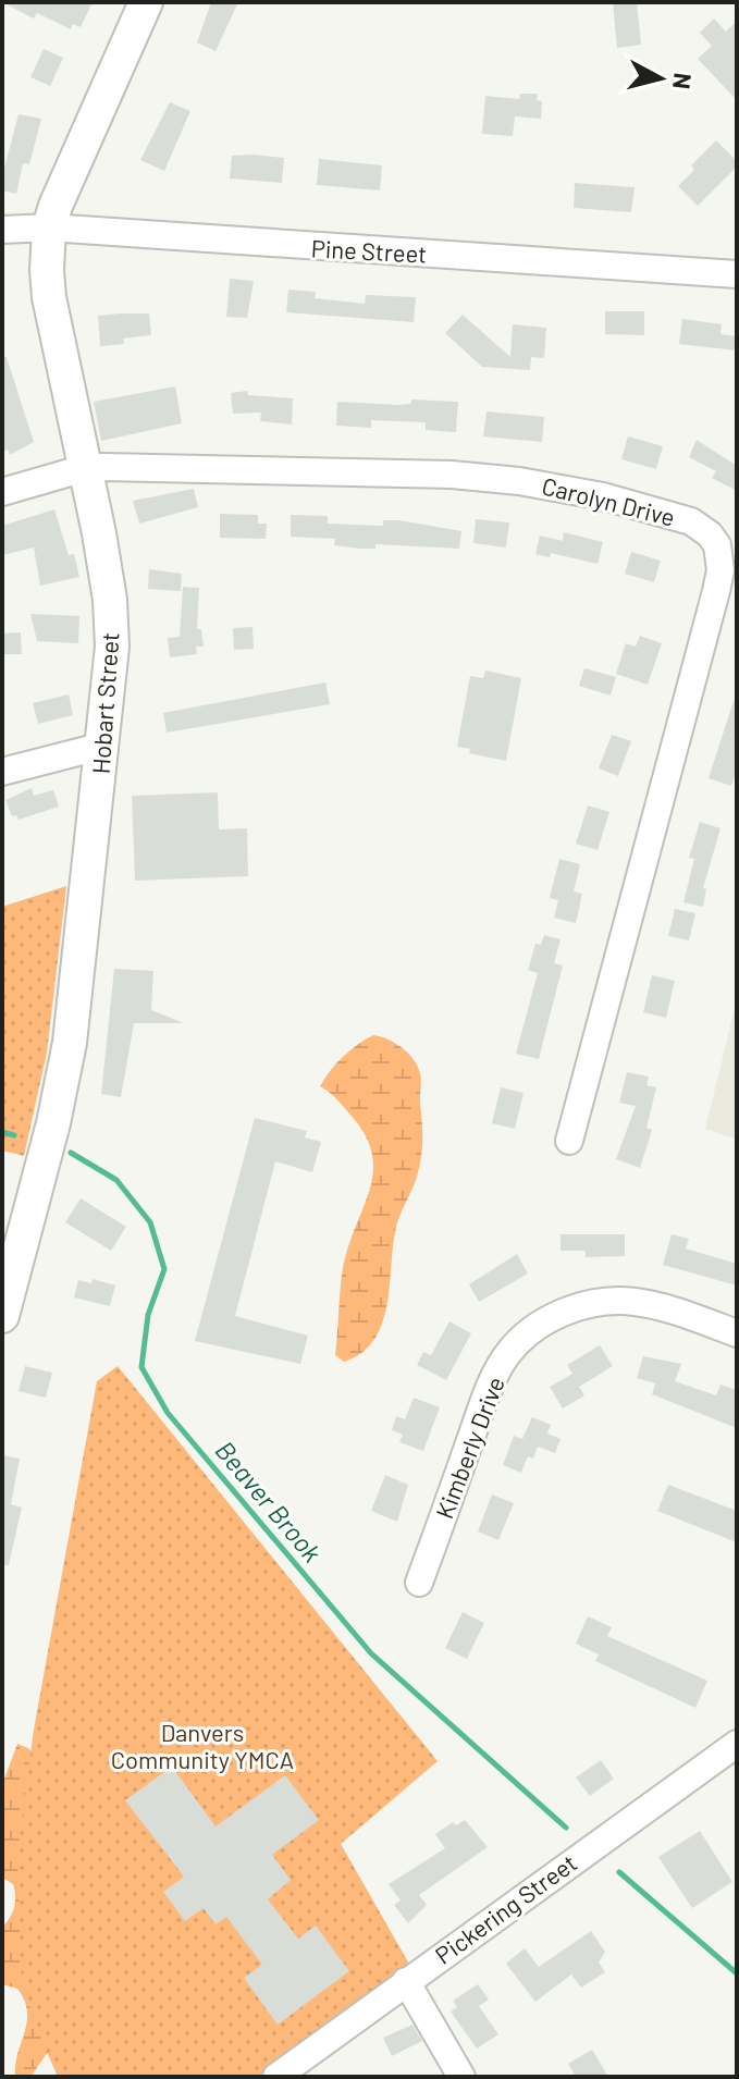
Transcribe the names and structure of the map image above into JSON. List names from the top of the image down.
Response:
{
  "streets": {
    "main road": ["Hobart Street"],
    "street": [
      "Pine Street",
      "Carolyn Drive",
      "Kimberly Drive",
      "Pickering Street"
    ]
  },
  "crossings": [
    ["Pine Street", "Hobart Street"],
    ["Carolyn Drive", "Hobart Street"]
  ],
  "water": ["Beaver Brook"],
  "parks": ["Danvers Community YMCA"],
  "north": "right"
}
